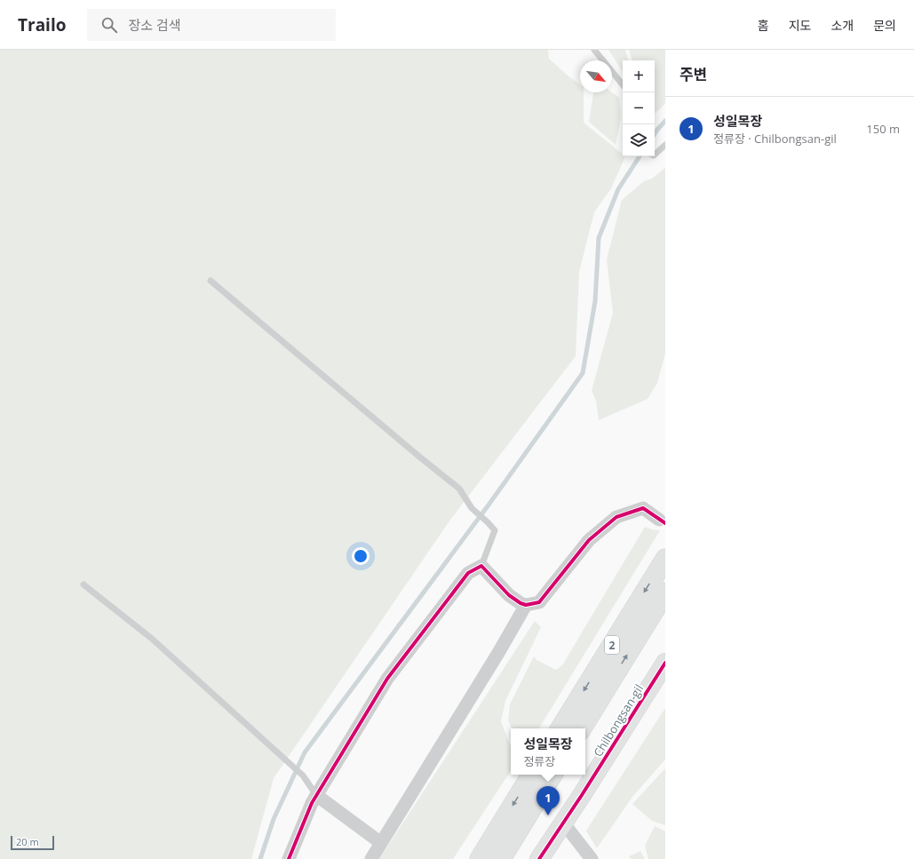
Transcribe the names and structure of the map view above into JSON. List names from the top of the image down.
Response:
{
  "streets": {
    "main road": ["2"],
    "street": ["Chilbongsan-gil"]
  },
  "scale_bar": "20 m",
  "north": "bottom right",
  "page": {
    "header": "Trailo",
    "search": "장소 검색",
    "nav": [
      "홈",
      "지도",
      "소개",
      "문의"
    ],
    "heading": "주변",
    "map_buttons": ["+", "−"],
    "list": [
      {
        "mark": "1",
        "name": "성일목장",
        "note": "정류장 · Chilbongsan-gil",
        "value": "150 m"
      }
    ],
    "popup": ["성일목장", "정류장"],
    "pins": "1",
    "scale": "20 m"
  }
}
